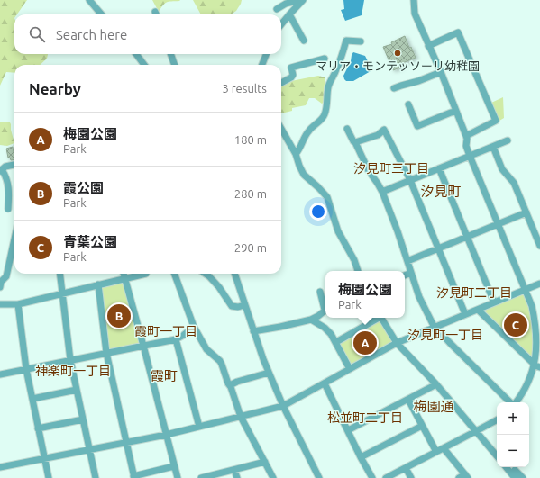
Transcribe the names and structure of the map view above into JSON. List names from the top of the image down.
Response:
{
  "districts": [
    "汐見町三丁目",
    "汐見町",
    "汐見町二丁目",
    "霞町一丁目",
    "汐見町一丁目",
    "神楽町一丁目",
    "霞町",
    "梅園通",
    "松並町二丁目"
  ],
  "places": ["マリア・モンテッソーリ幼稚園"],
  "page": {
    "search": "Search here",
    "heading": ["Nearby", "3 results"],
    "list": [
      {
        "mark": "A",
        "name": "梅園公園",
        "note": "Park",
        "value": "180 m"
      },
      {
        "mark": "B",
        "name": "霞公園",
        "note": "Park",
        "value": "280 m"
      },
      {
        "mark": "C",
        "name": "青葉公園",
        "note": "Park",
        "value": "290 m"
      }
    ],
    "popup": ["梅園公園", "Park"],
    "pins": ["B", "C", "A"],
    "map_buttons": ["+", "−"]
  }
}
